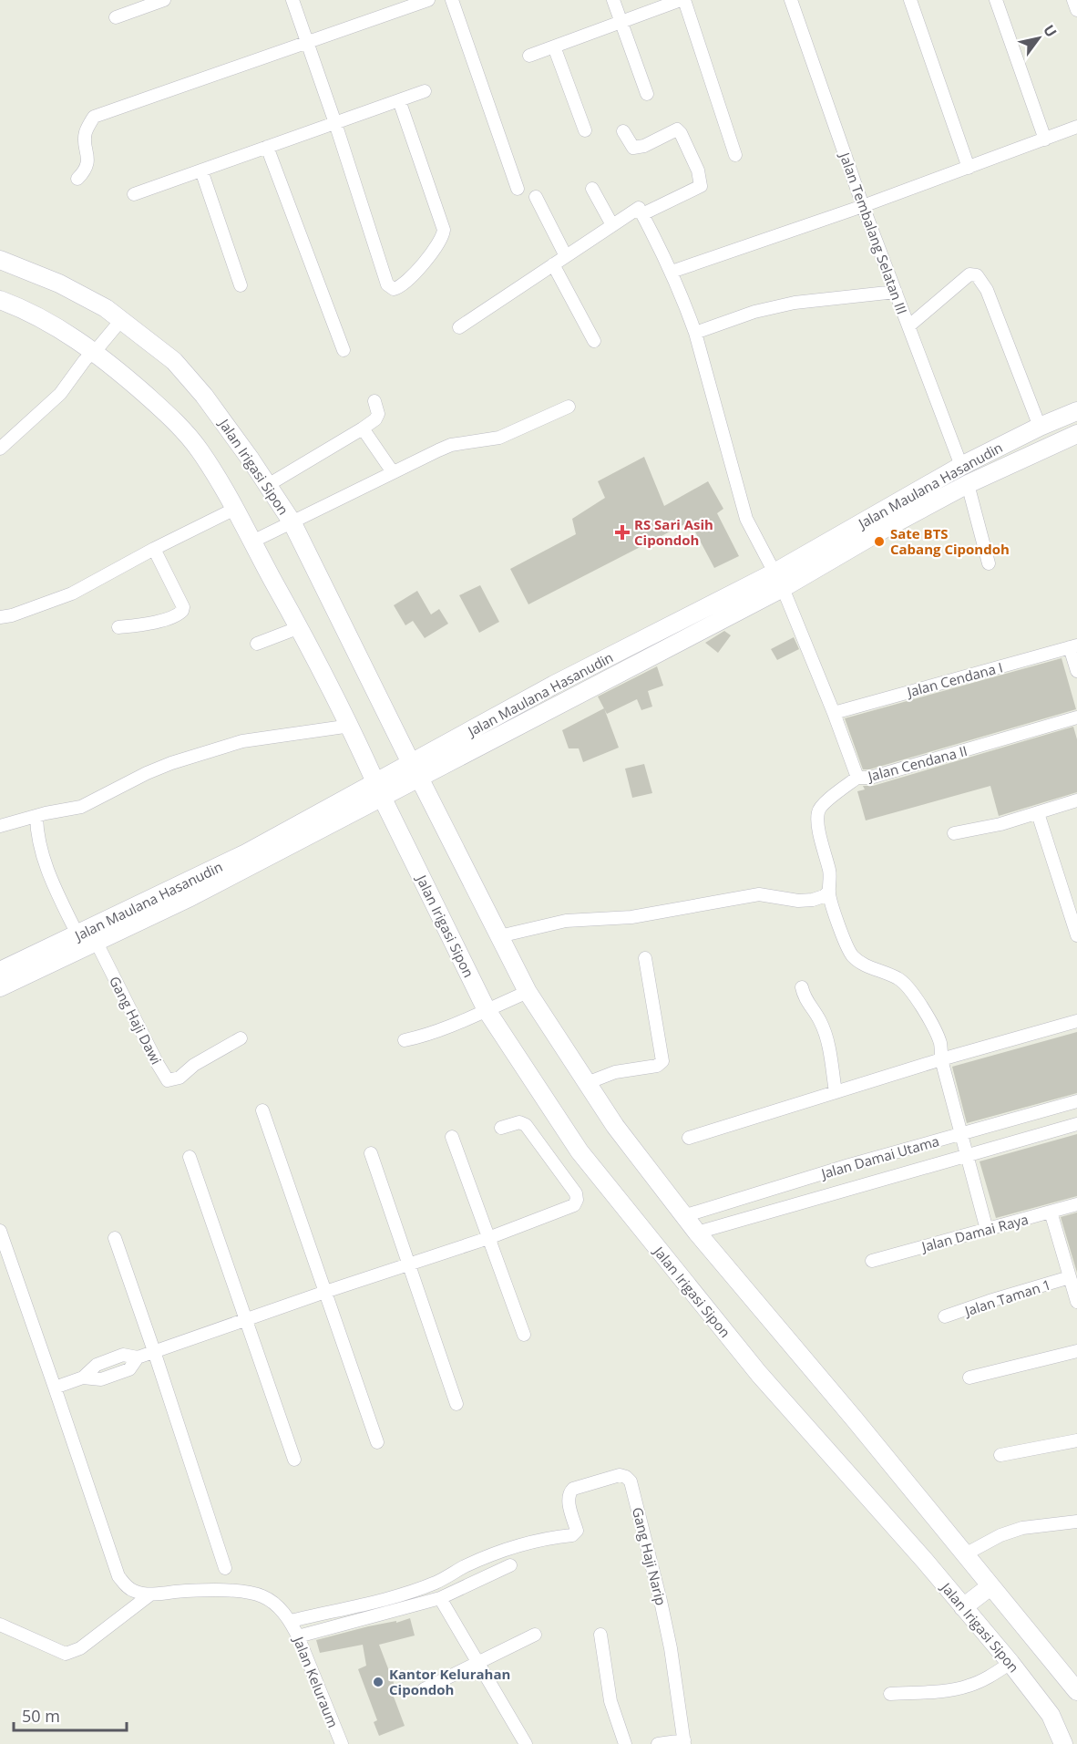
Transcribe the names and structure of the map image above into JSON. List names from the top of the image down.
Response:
{
  "streets": {
    "street": [
      "Jalan Tembalang Selatan III",
      "Jalan Irigasi Sipon",
      "Jalan Maulana Hasanudin",
      "Jalan Cendana I",
      "Jalan Cendana II",
      "Gang Haji Dawi",
      "Jalan Damai Utama",
      "Jalan Damai Raya",
      "Jalan Taman 1",
      "Gang Haji Narip",
      "Jalan Keluraum"
    ]
  },
  "crossings": [
    ["Jalan Tembalang Selatan III", "Jalan Maulana Hasanudin"],
    ["Jalan Irigasi Sipon", "Jalan Maulana Hasanudin"],
    ["Jalan Irigasi Sipon", "Jalan Damai Utama"],
    ["Jalan Maulana Hasanudin", "Jalan Cendana II"],
    ["Jalan Maulana Hasanudin", "Gang Haji Dawi"],
    ["Jalan Cendana I", "Jalan Cendana II"],
    ["Gang Haji Narip", "Jalan Keluraum"]
  ],
  "places": {
    "health": ["RS Sari Asih Cipondoh"],
    "other": ["Sate BTS Cabang Cipondoh", "Kantor Kelurahan Cipondoh"]
  },
  "scale_bar": "50 m",
  "north": "top right"
}
